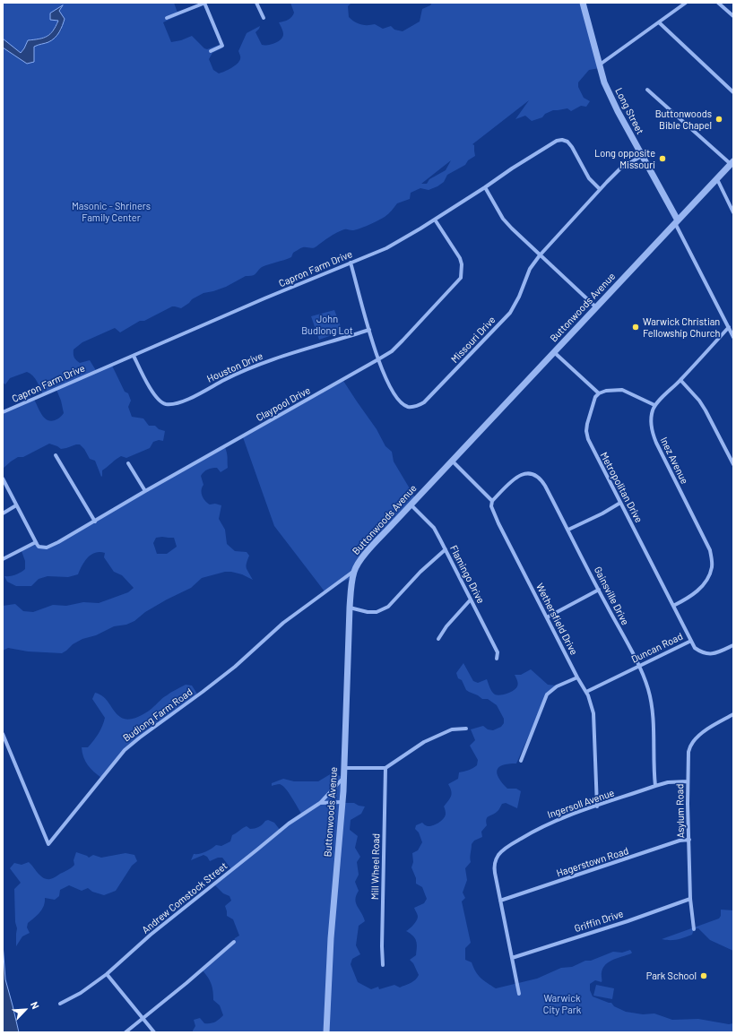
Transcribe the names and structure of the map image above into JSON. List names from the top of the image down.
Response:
{
  "streets": {
    "street": [
      "Long Street",
      "Capron Farm Drive",
      "Buttonwoods Avenue",
      "Missouri Drive",
      "Houston Drive",
      "Claypool Drive",
      "Inez Avenue",
      "Metropolitan Drive",
      "Flamingo Drive",
      "Gainsville Drive",
      "Wethersfield Drive",
      "Duncan Road",
      "Budlong Farm Road",
      "Ingersoll Avenue",
      "Asylum Road",
      "Hagerstown Road",
      "Mill Wheel Road",
      "Andrew Comstock Street",
      "Griffin Drive"
    ]
  },
  "crossings": [
    ["Long Street", "Buttonwoods Avenue"],
    ["Long Street", "Missouri Drive"],
    ["Capron Farm Drive", "Missouri Drive"],
    ["Capron Farm Drive", "Houston Drive"],
    ["Capron Farm Drive", "Claypool Drive"],
    ["Buttonwoods Avenue", "Flamingo Drive"],
    ["Buttonwoods Avenue", "Wethersfield Drive"],
    ["Buttonwoods Avenue", "Budlong Farm Road"],
    ["Buttonwoods Avenue", "Andrew Comstock Street"],
    ["Missouri Drive", "Houston Drive"],
    ["Missouri Drive", "Claypool Drive"],
    ["Inez Avenue", "Metropolitan Drive"],
    ["Metropolitan Drive", "Duncan Road"],
    ["Gainsville Drive", "Wethersfield Drive"],
    ["Gainsville Drive", "Duncan Road"],
    ["Gainsville Drive", "Ingersoll Avenue"],
    ["Wethersfield Drive", "Duncan Road"],
    ["Wethersfield Drive", "Ingersoll Avenue"],
    ["Ingersoll Avenue", "Asylum Road"],
    ["Ingersoll Avenue", "Hagerstown Road"],
    ["Ingersoll Avenue", "Griffin Drive"],
    ["Asylum Road", "Hagerstown Road"],
    ["Asylum Road", "Griffin Drive"]
  ],
  "parks": ["Masonic - Shriners Family Center", "John Budlong Lot", "Warwick City Park"],
  "places": [
    "Buttonwoods Bible Chapel",
    "Long opposite Missouri",
    "Warwick Christian Fellowship Church",
    "Park School"
  ],
  "north": "top right"
}
